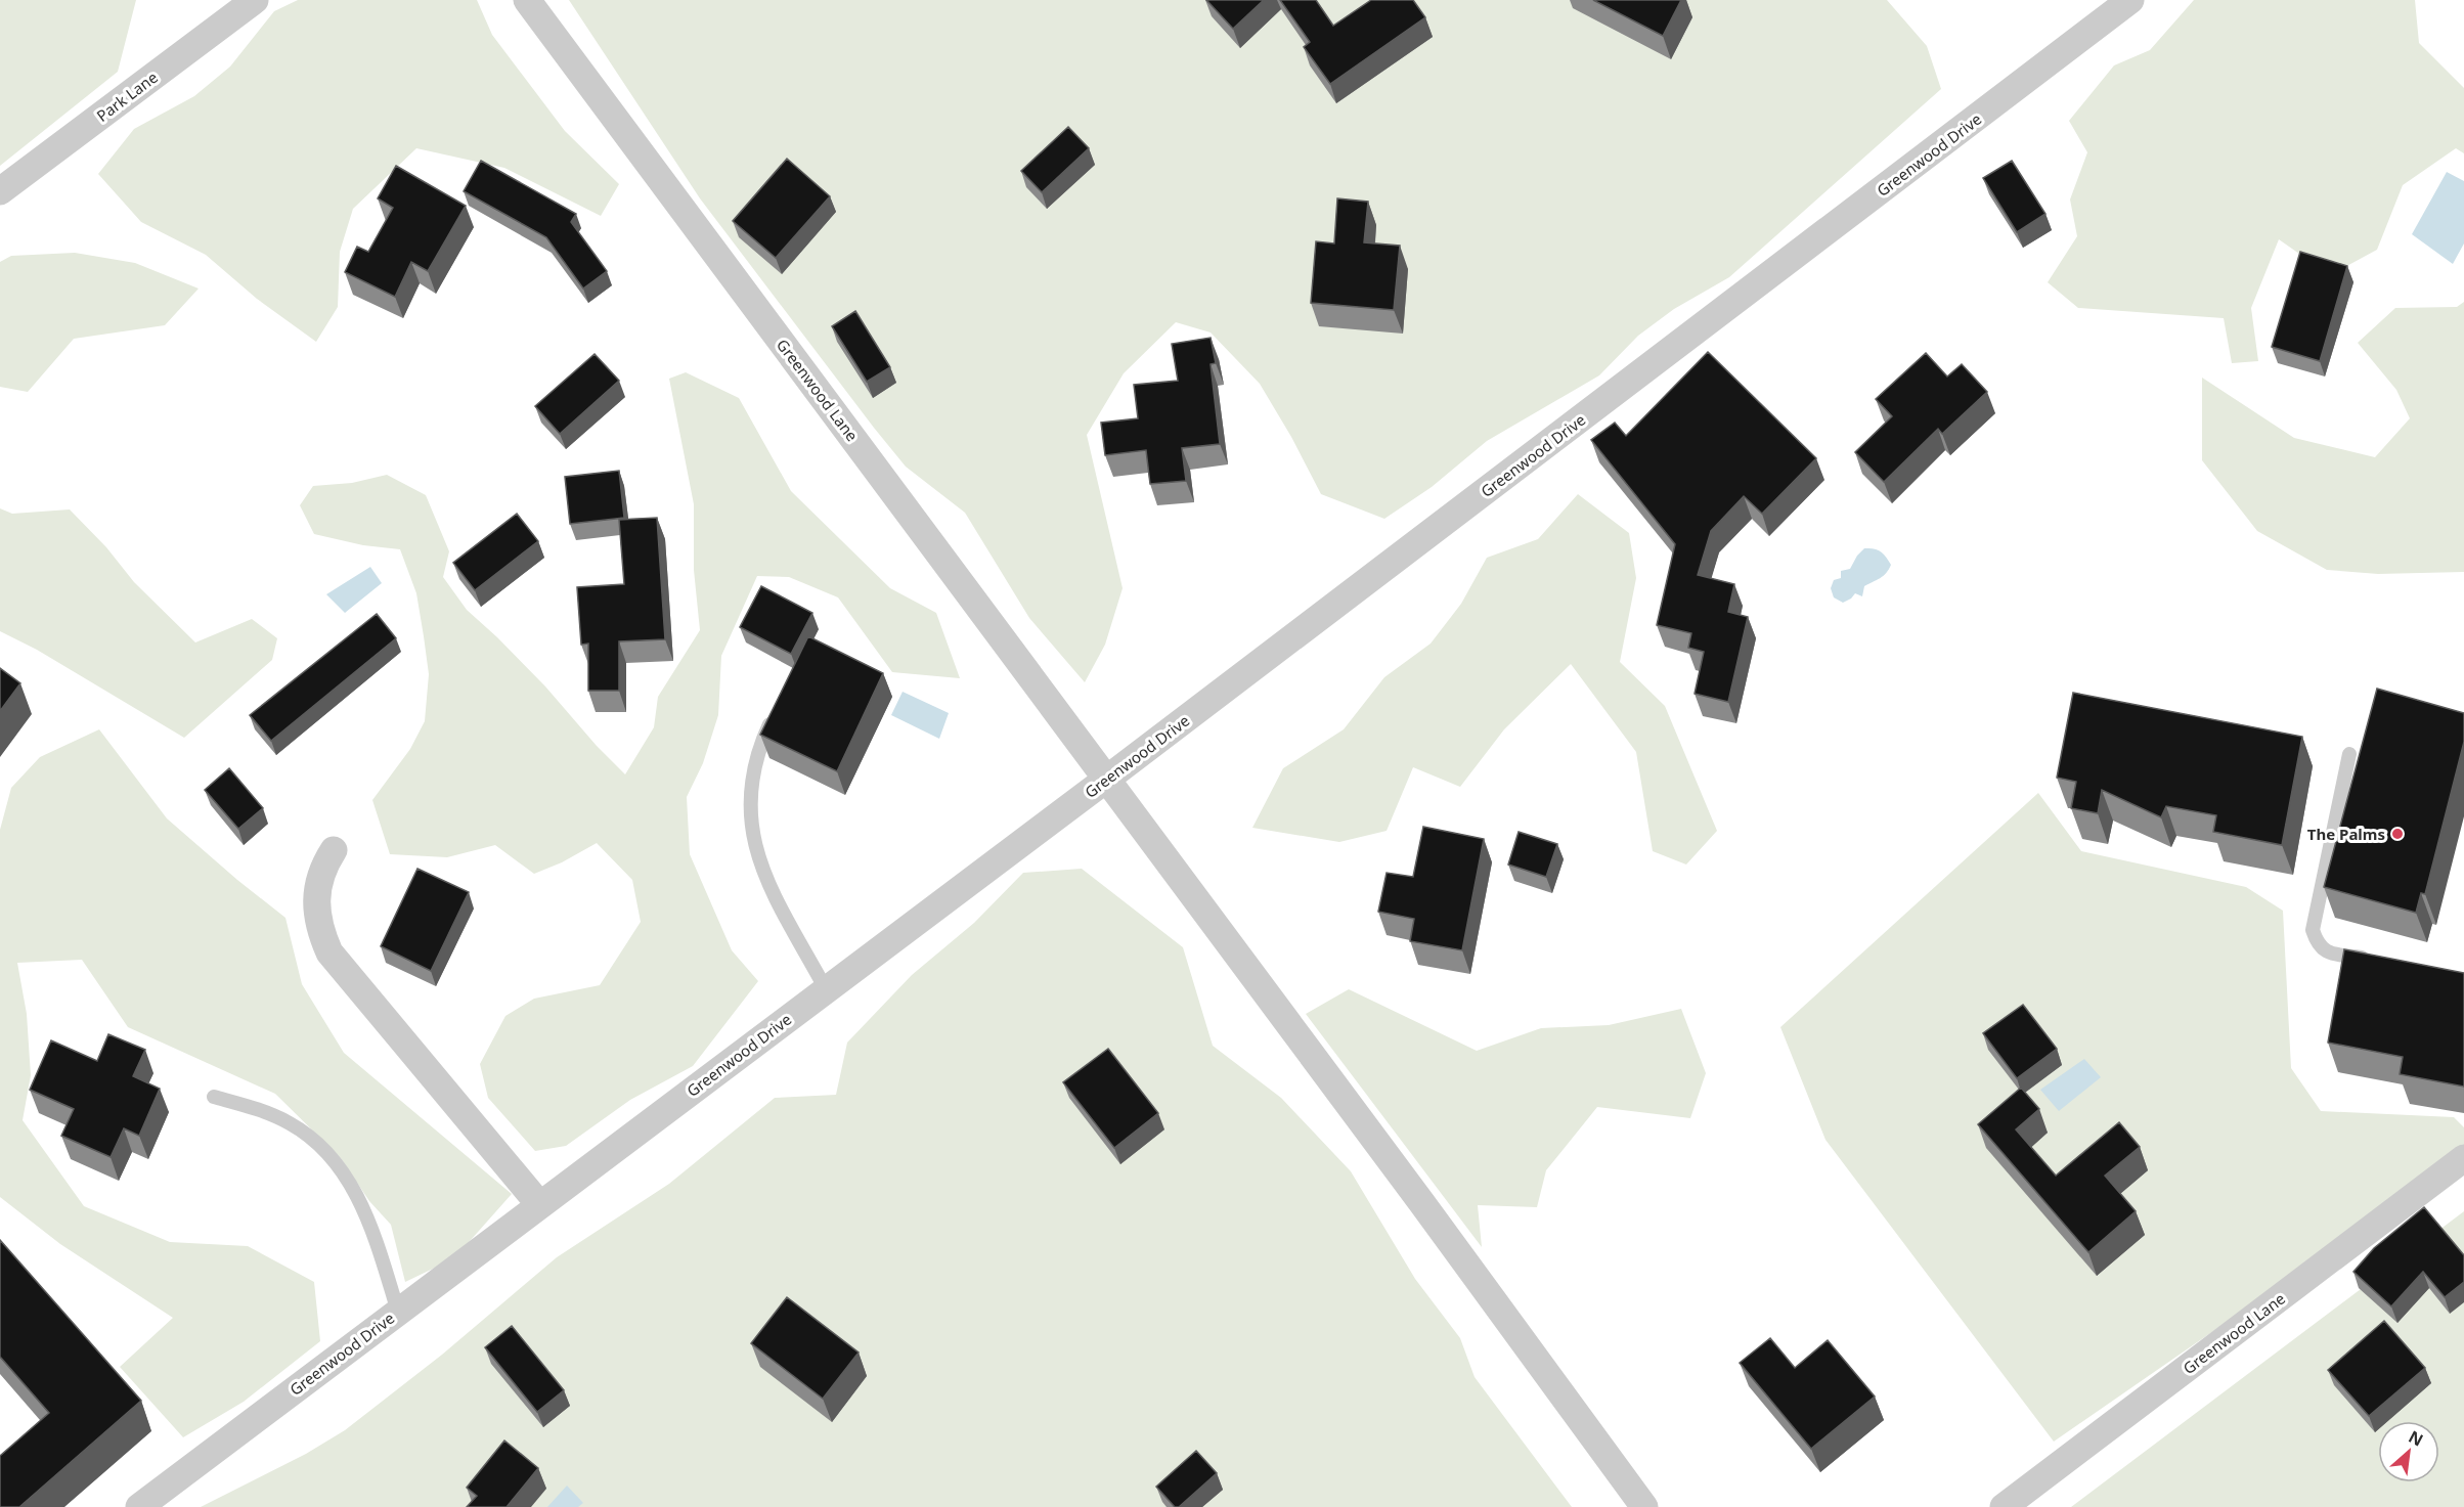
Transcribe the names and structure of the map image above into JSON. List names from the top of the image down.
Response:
{
  "streets": {
    "street": ["Park Lane", "Greenwood Drive", "Greenwood Lane"]
  },
  "crossings": [
    ["Greenwood Drive", "Greenwood Lane"]
  ],
  "places": ["The Palms"],
  "north": "top right"
}
